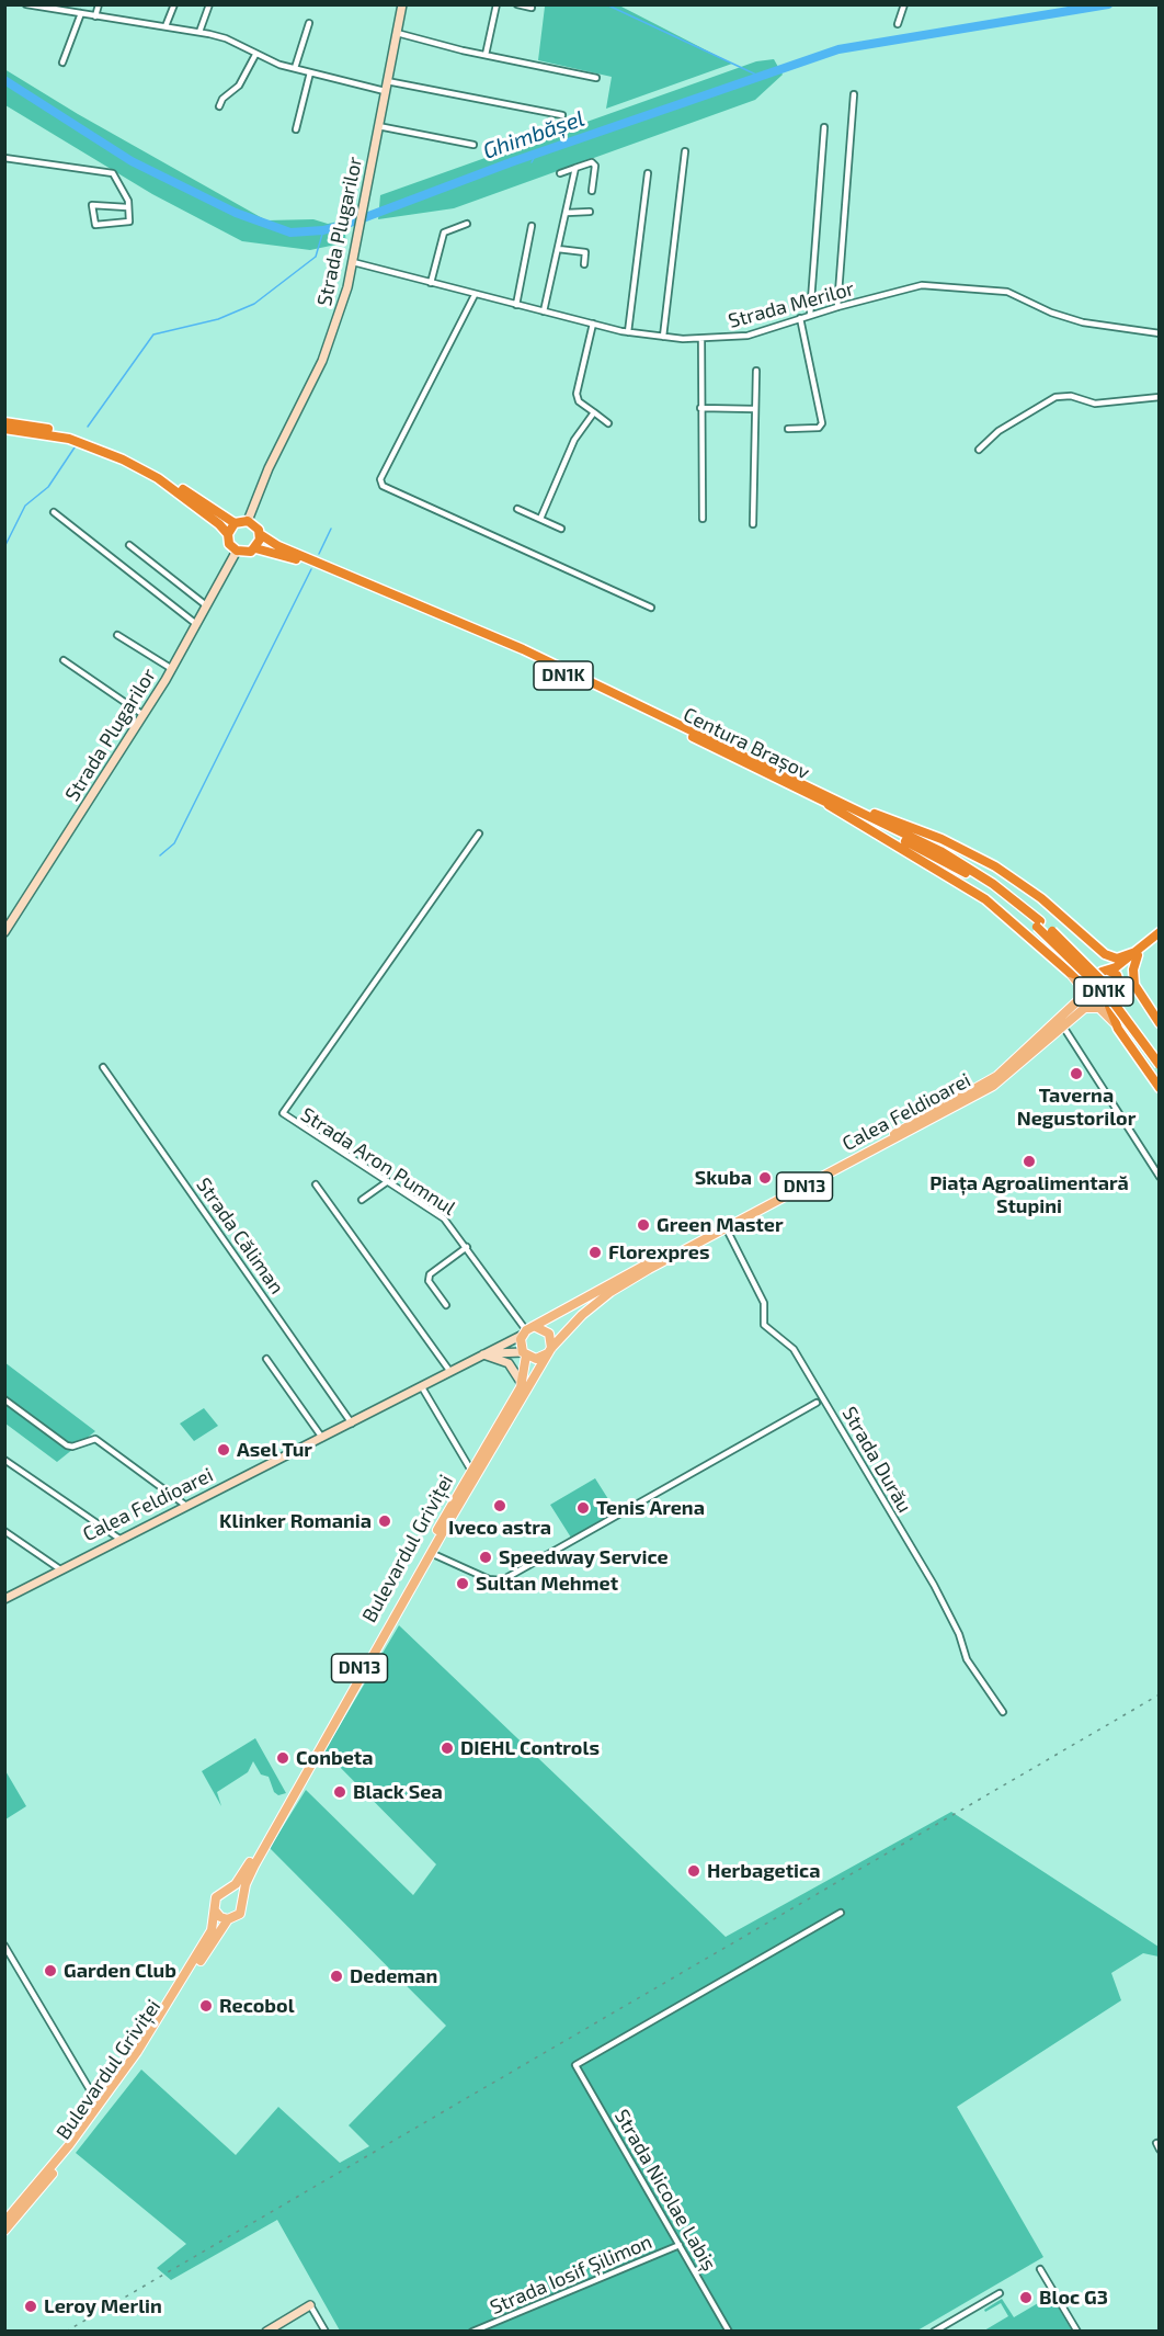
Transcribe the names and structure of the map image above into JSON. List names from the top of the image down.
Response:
{
  "streets": {
    "highway": ["DN1K", "Centura Brașov", "DN13"],
    "main road": ["Calea Feldioarei", "Bulevardul Griviței"],
    "street": [
      "Strada Plugarilor",
      "Strada Merilor",
      "Strada Aron Pumnul",
      "Strada Căliman",
      "Strada Durău",
      "Strada Nicolae Labiș",
      "Strada Iosif Șilimon"
    ]
  },
  "crossings": [
    ["Strada Plugarilor", "Strada Merilor"],
    ["Strada Plugarilor", "Centura Brașov"],
    ["Calea Feldioarei", "Strada Aron Pumnul"],
    ["Calea Feldioarei", "DN13"],
    ["Calea Feldioarei", "Strada Căliman"],
    ["Calea Feldioarei", "Strada Durău"],
    ["Calea Feldioarei", "Bulevardul Griviței"],
    ["Strada Aron Pumnul", "DN13"],
    ["Strada Aron Pumnul", "Bulevardul Griviței"],
    ["DN13", "Bulevardul Griviței"],
    ["Strada Nicolae Labiș", "Strada Iosif Șilimon"]
  ],
  "water": ["Ghimbășel"],
  "places": [
    "Taverna Negustorilor",
    "Piața Agroalimentară Stupini",
    "Skuba",
    "Green Master",
    "Florexpres",
    "Asel Tur",
    "Iveco astra",
    "Tenis Arena",
    "Klinker Romania",
    "Speedway Service",
    "Sultan Mehmet",
    "DIEHL Controls",
    "Conbeta",
    "Black Sea",
    "Herbagetica",
    "Garden Club",
    "Dedeman",
    "Recobol",
    "Bloc G3",
    "Leroy Merlin"
  ]
}
